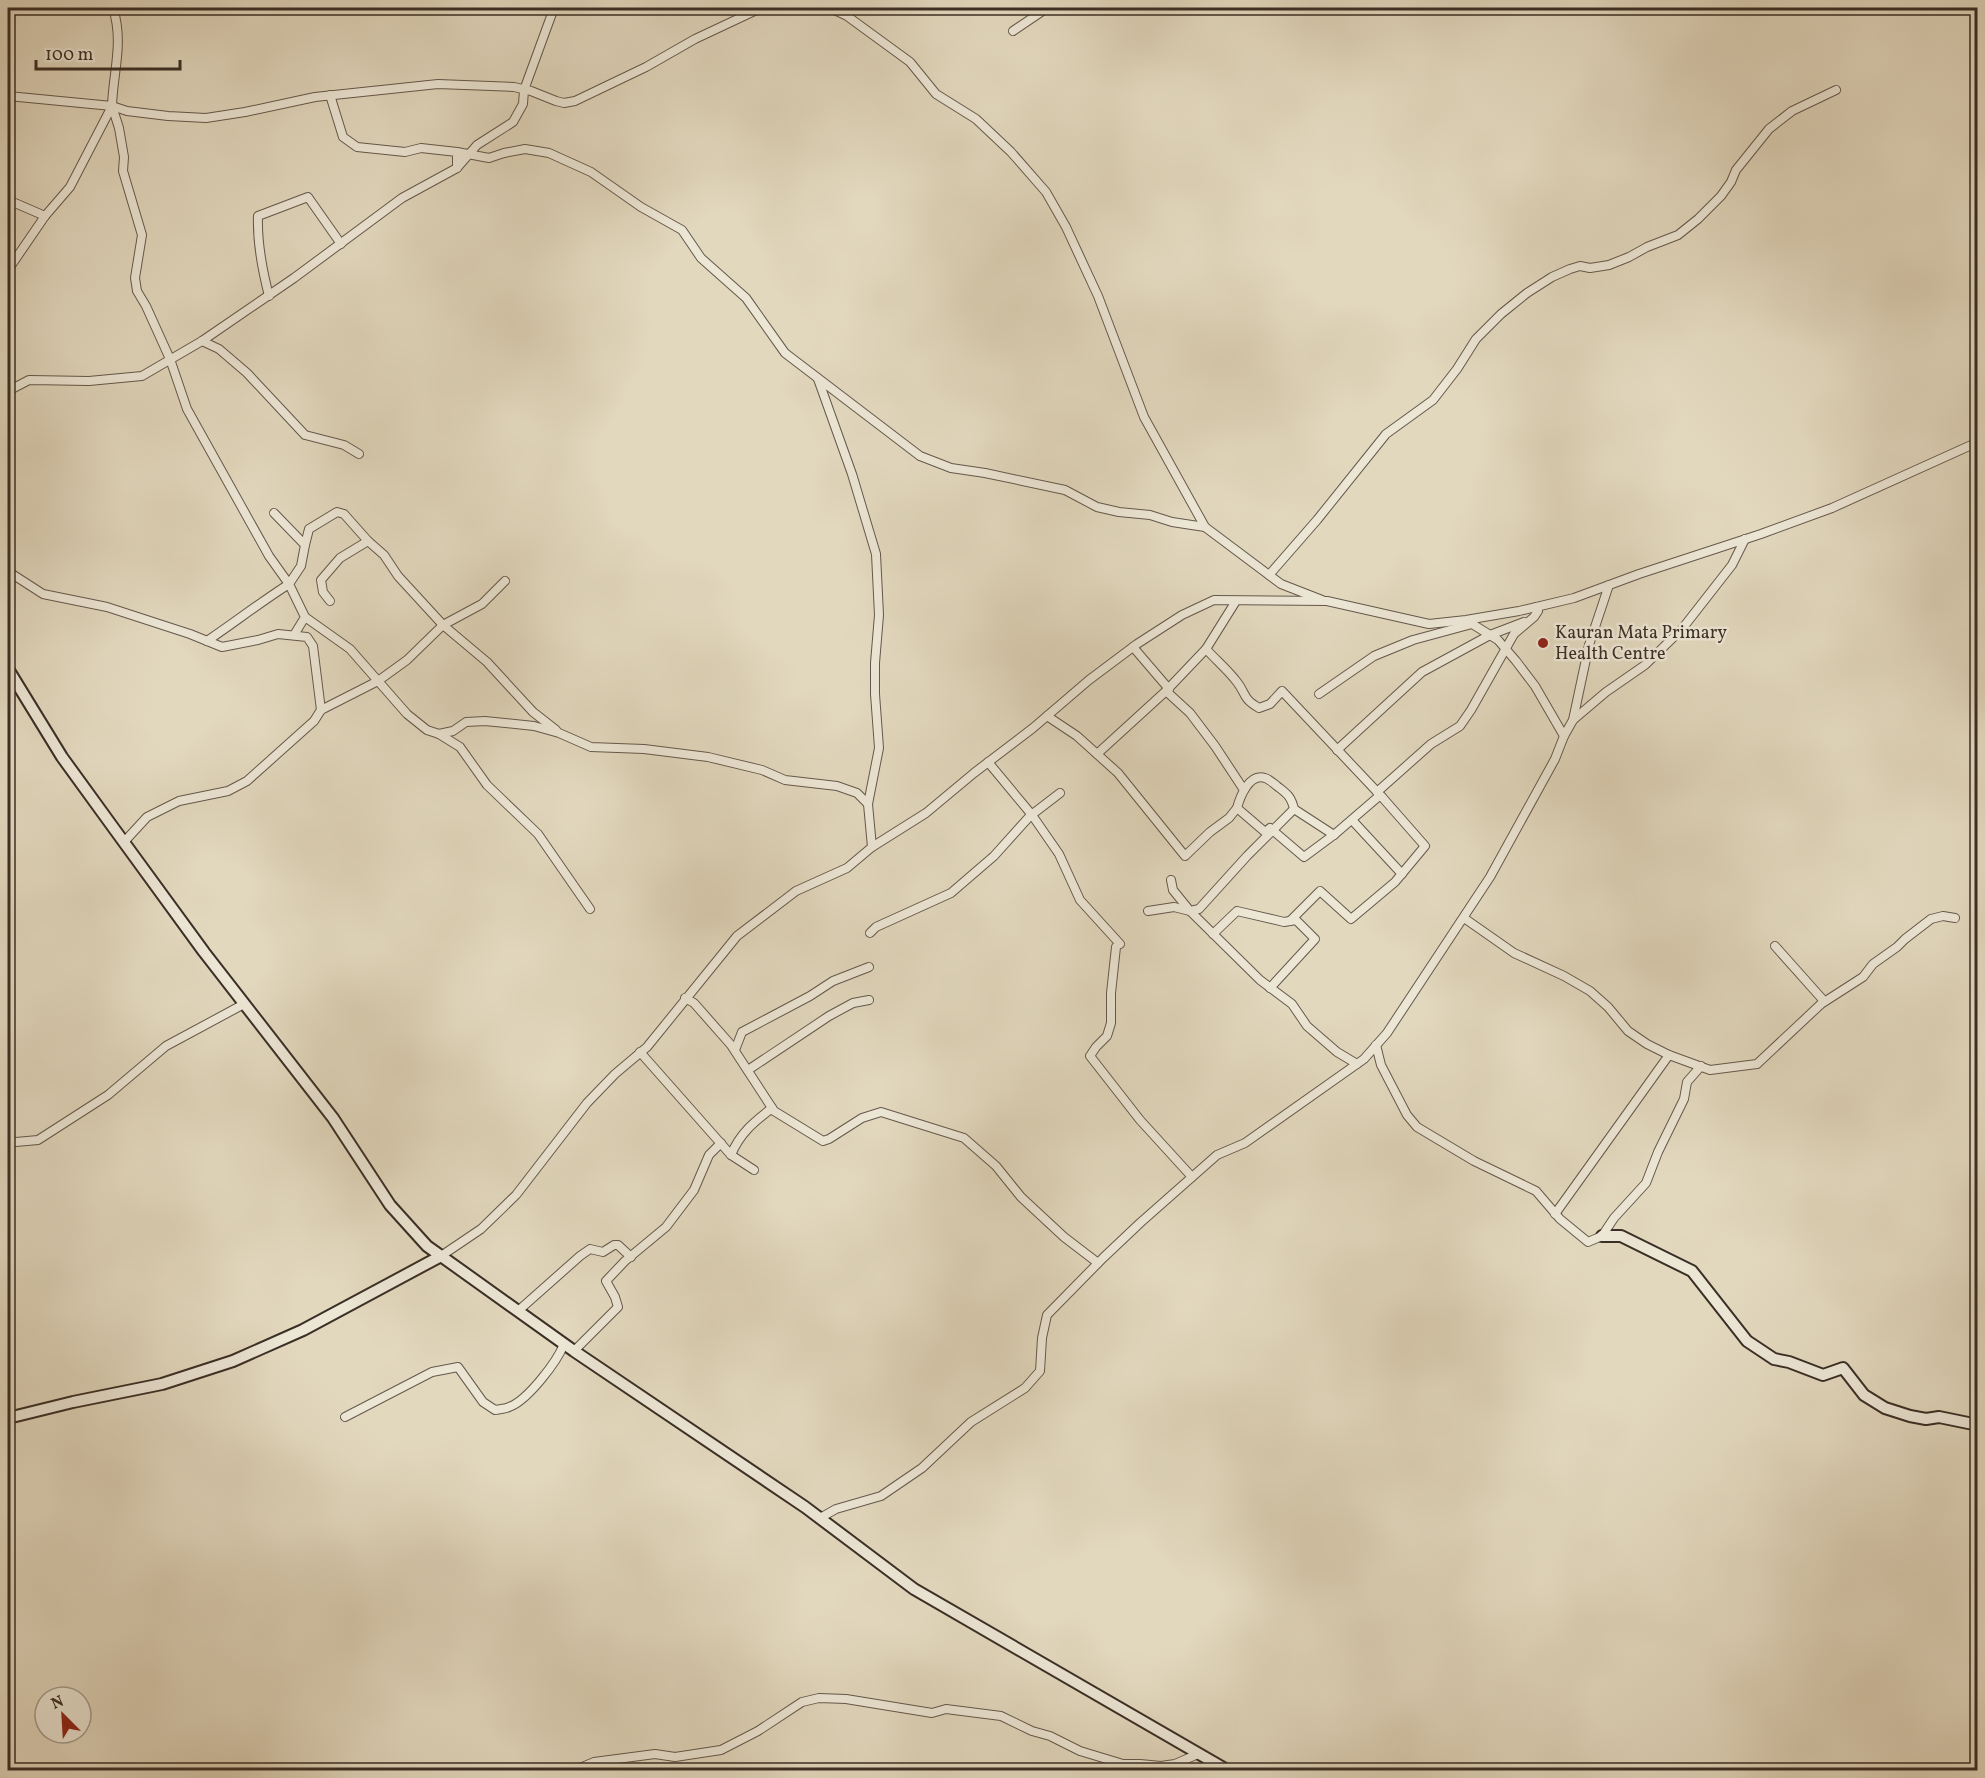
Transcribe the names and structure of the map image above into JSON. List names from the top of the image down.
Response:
{
  "places": ["Kauran Mata Primary Health Centre"],
  "scale_bar": "100 m",
  "north": "top left"
}
